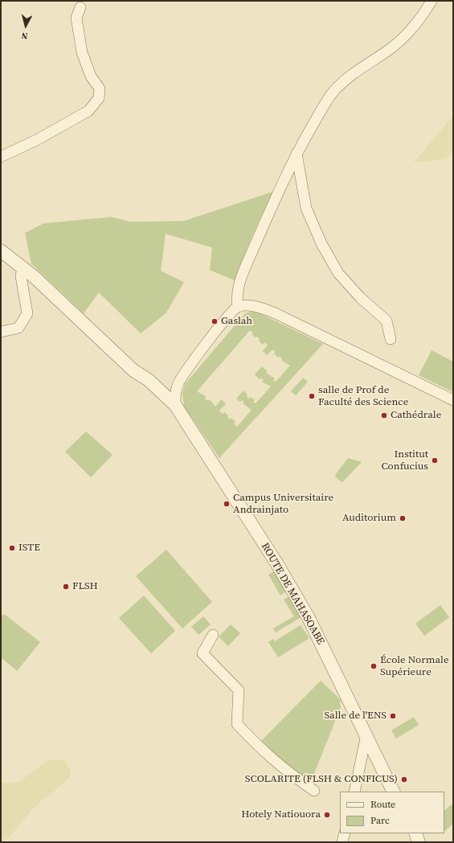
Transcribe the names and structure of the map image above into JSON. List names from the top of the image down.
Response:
{
  "streets": {
    "street": ["ROUTE DE MAHASOABE"]
  },
  "places": [
    "Gaslah",
    "salle de Prof de Faculté des Science",
    "Cathédrale",
    "Institut Confucius",
    "Campus Universitaire Andrainjato",
    "Auditorium",
    "ISTE",
    "FLSH",
    "École Normale Supérieure",
    "Salle de l'ENS",
    "SCOLARITE (FLSH & CONFICUS)",
    "Hotely Natiouora"
  ],
  "legend": ["Route", "Parc"],
  "north": "bottom"
}
